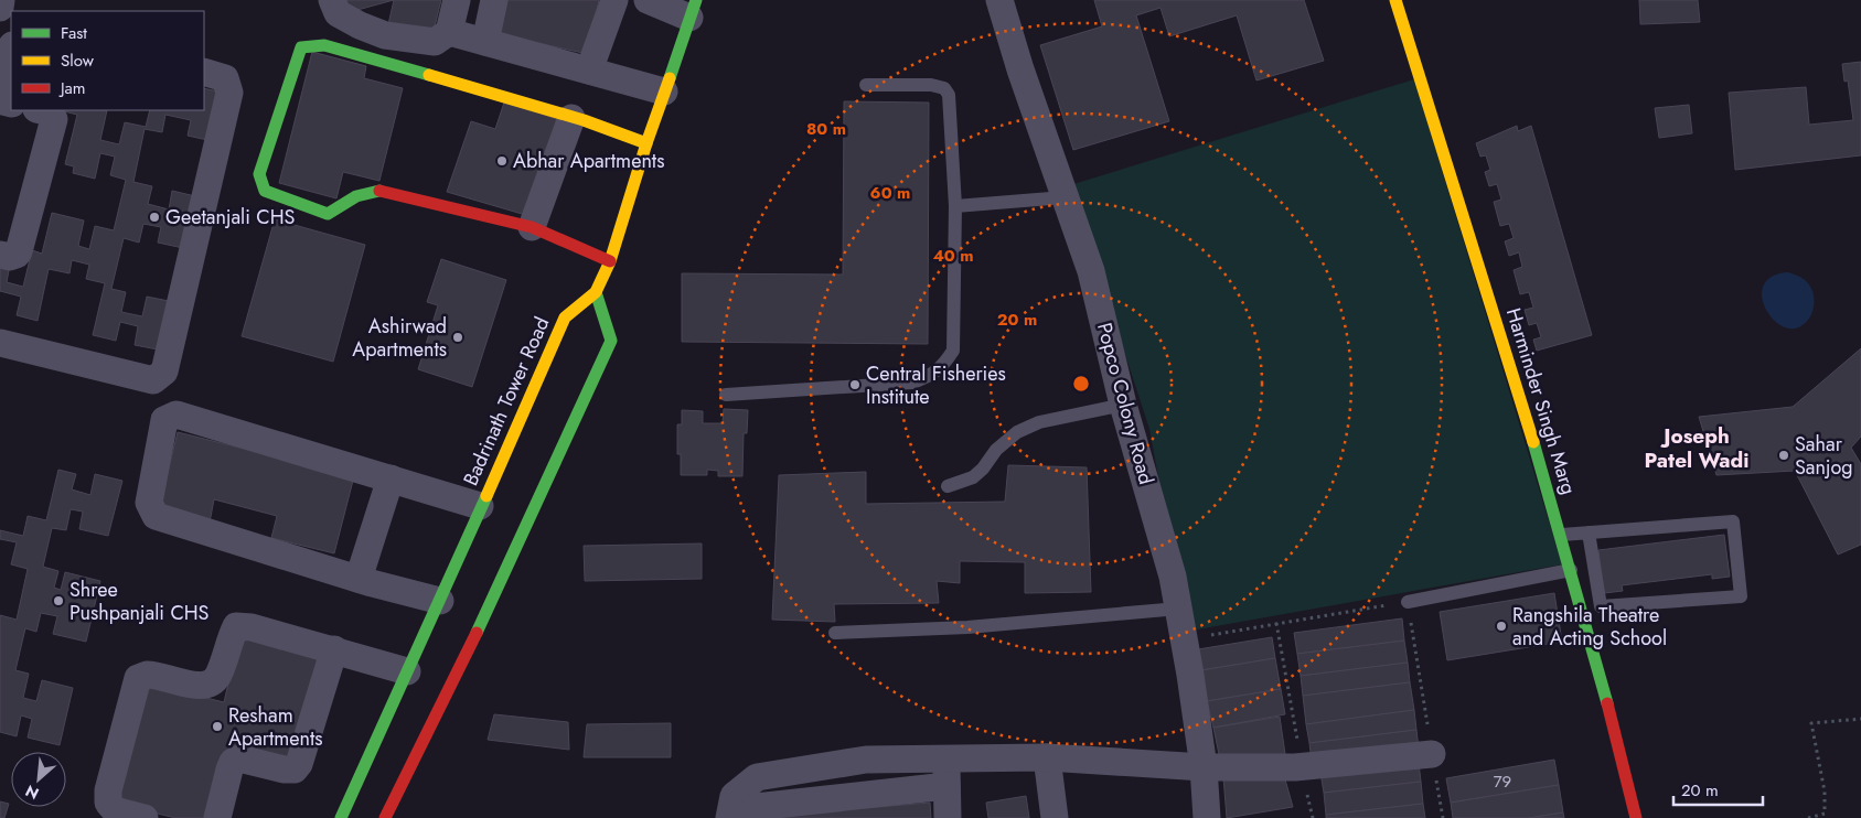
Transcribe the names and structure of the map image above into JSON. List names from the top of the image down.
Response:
{
  "streets": {
    "street": ["Badrinath Tower Road", "Harminder Singh Marg", "Popco Colony Road"]
  },
  "districts": ["Joseph Patel Wadi"],
  "places": [
    "Abhar Apartments",
    "Geetanjali CHS",
    "Ashirwad Apartments",
    "Central Fisheries Institute",
    "Sahar Sanjog",
    "Shree Pushpanjali CHS",
    "Rangshila Theatre and Acting School",
    "Resham Apartments"
  ],
  "house_numbers": ["79"],
  "legend": ["Fast", "Slow", "Jam"],
  "scale_bar": "20 m",
  "north": "bottom left",
  "rings": [
    "80 m",
    "60 m",
    "40 m",
    "20 m"
  ]
}
